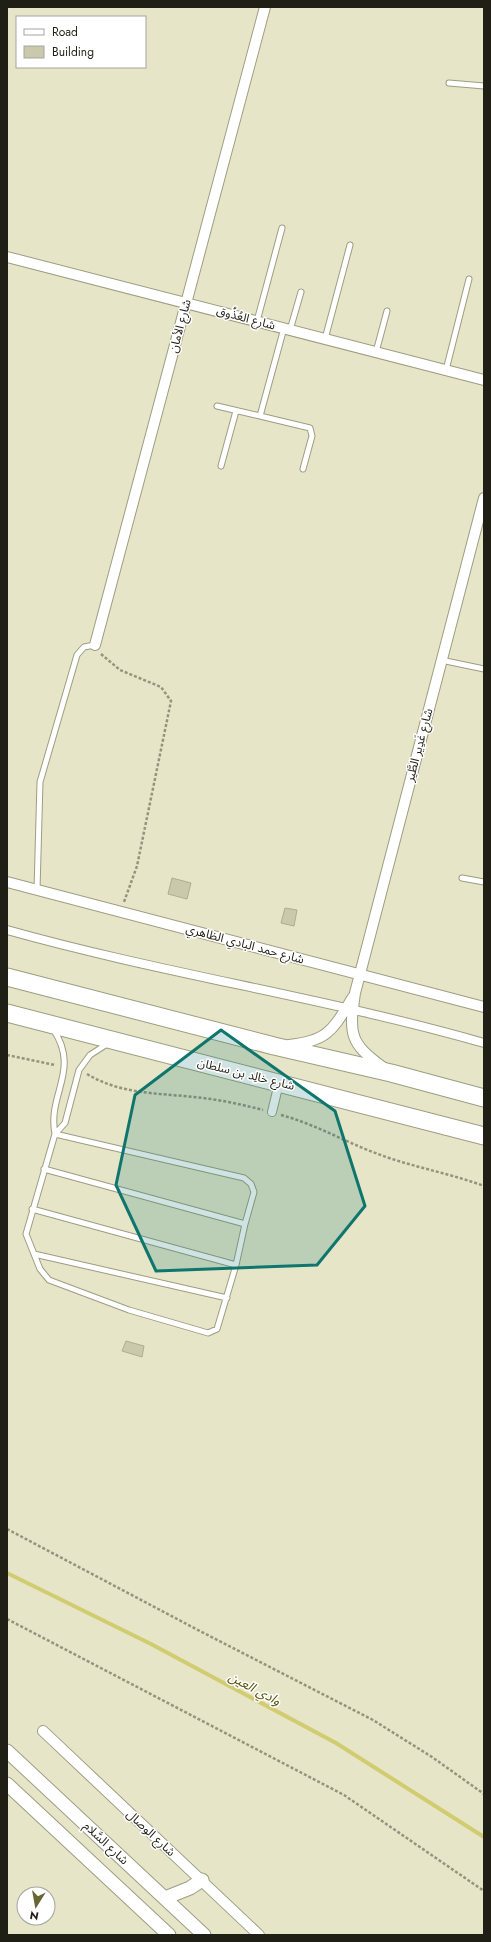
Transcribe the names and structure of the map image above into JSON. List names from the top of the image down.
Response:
{
  "streets": {
    "main road": ["شارع خالِد بن سلطان"],
    "street": [
      "شارع العُذُوق",
      "شارع الأمان",
      "شارع غَدِير الطَّير",
      "شارع حمد البادي الظاهري",
      "شارع الوصال",
      "شارع السَّلام"
    ]
  },
  "crossings": [
    ["شارع العُذُوق", "شارع الأمان"],
    ["شارع غَدِير الطَّير", "شارع حمد البادي الظاهري"]
  ],
  "water": ["وادي العين"],
  "legend": ["Road", "Building"],
  "north": "bottom"
}
